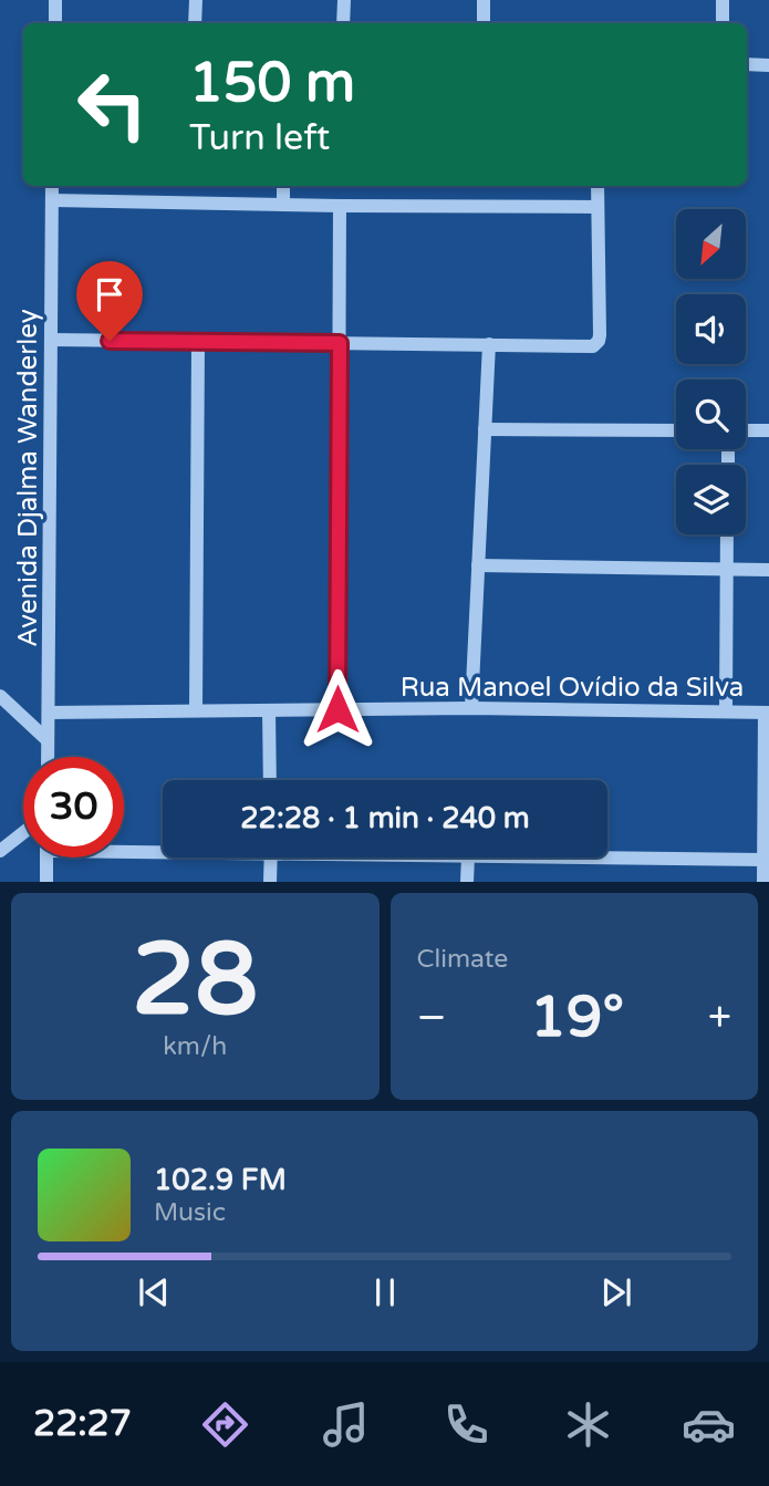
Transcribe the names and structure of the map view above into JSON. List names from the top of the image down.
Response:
{
  "streets": {
    "street": ["Avenida Djalma Wanderley", "Rua Manoel Ovídio da Silva"]
  },
  "crossings": [
    ["Avenida Djalma Wanderley", "Rua Manoel Ovídio da Silva"]
  ],
  "north": "bottom left",
  "page": {
    "turn": ["150 m", "Turn left"],
    "limit": "30",
    "trip": "22:28 · 1 min · 240 m",
    "tile": [
      ["28", "km/h"],
      "Climate"
    ],
    "heat": ["−", "19°", "+"],
    "song": ["102.9 FM", "Music"],
    "tabs": "22:27"
  }
}
